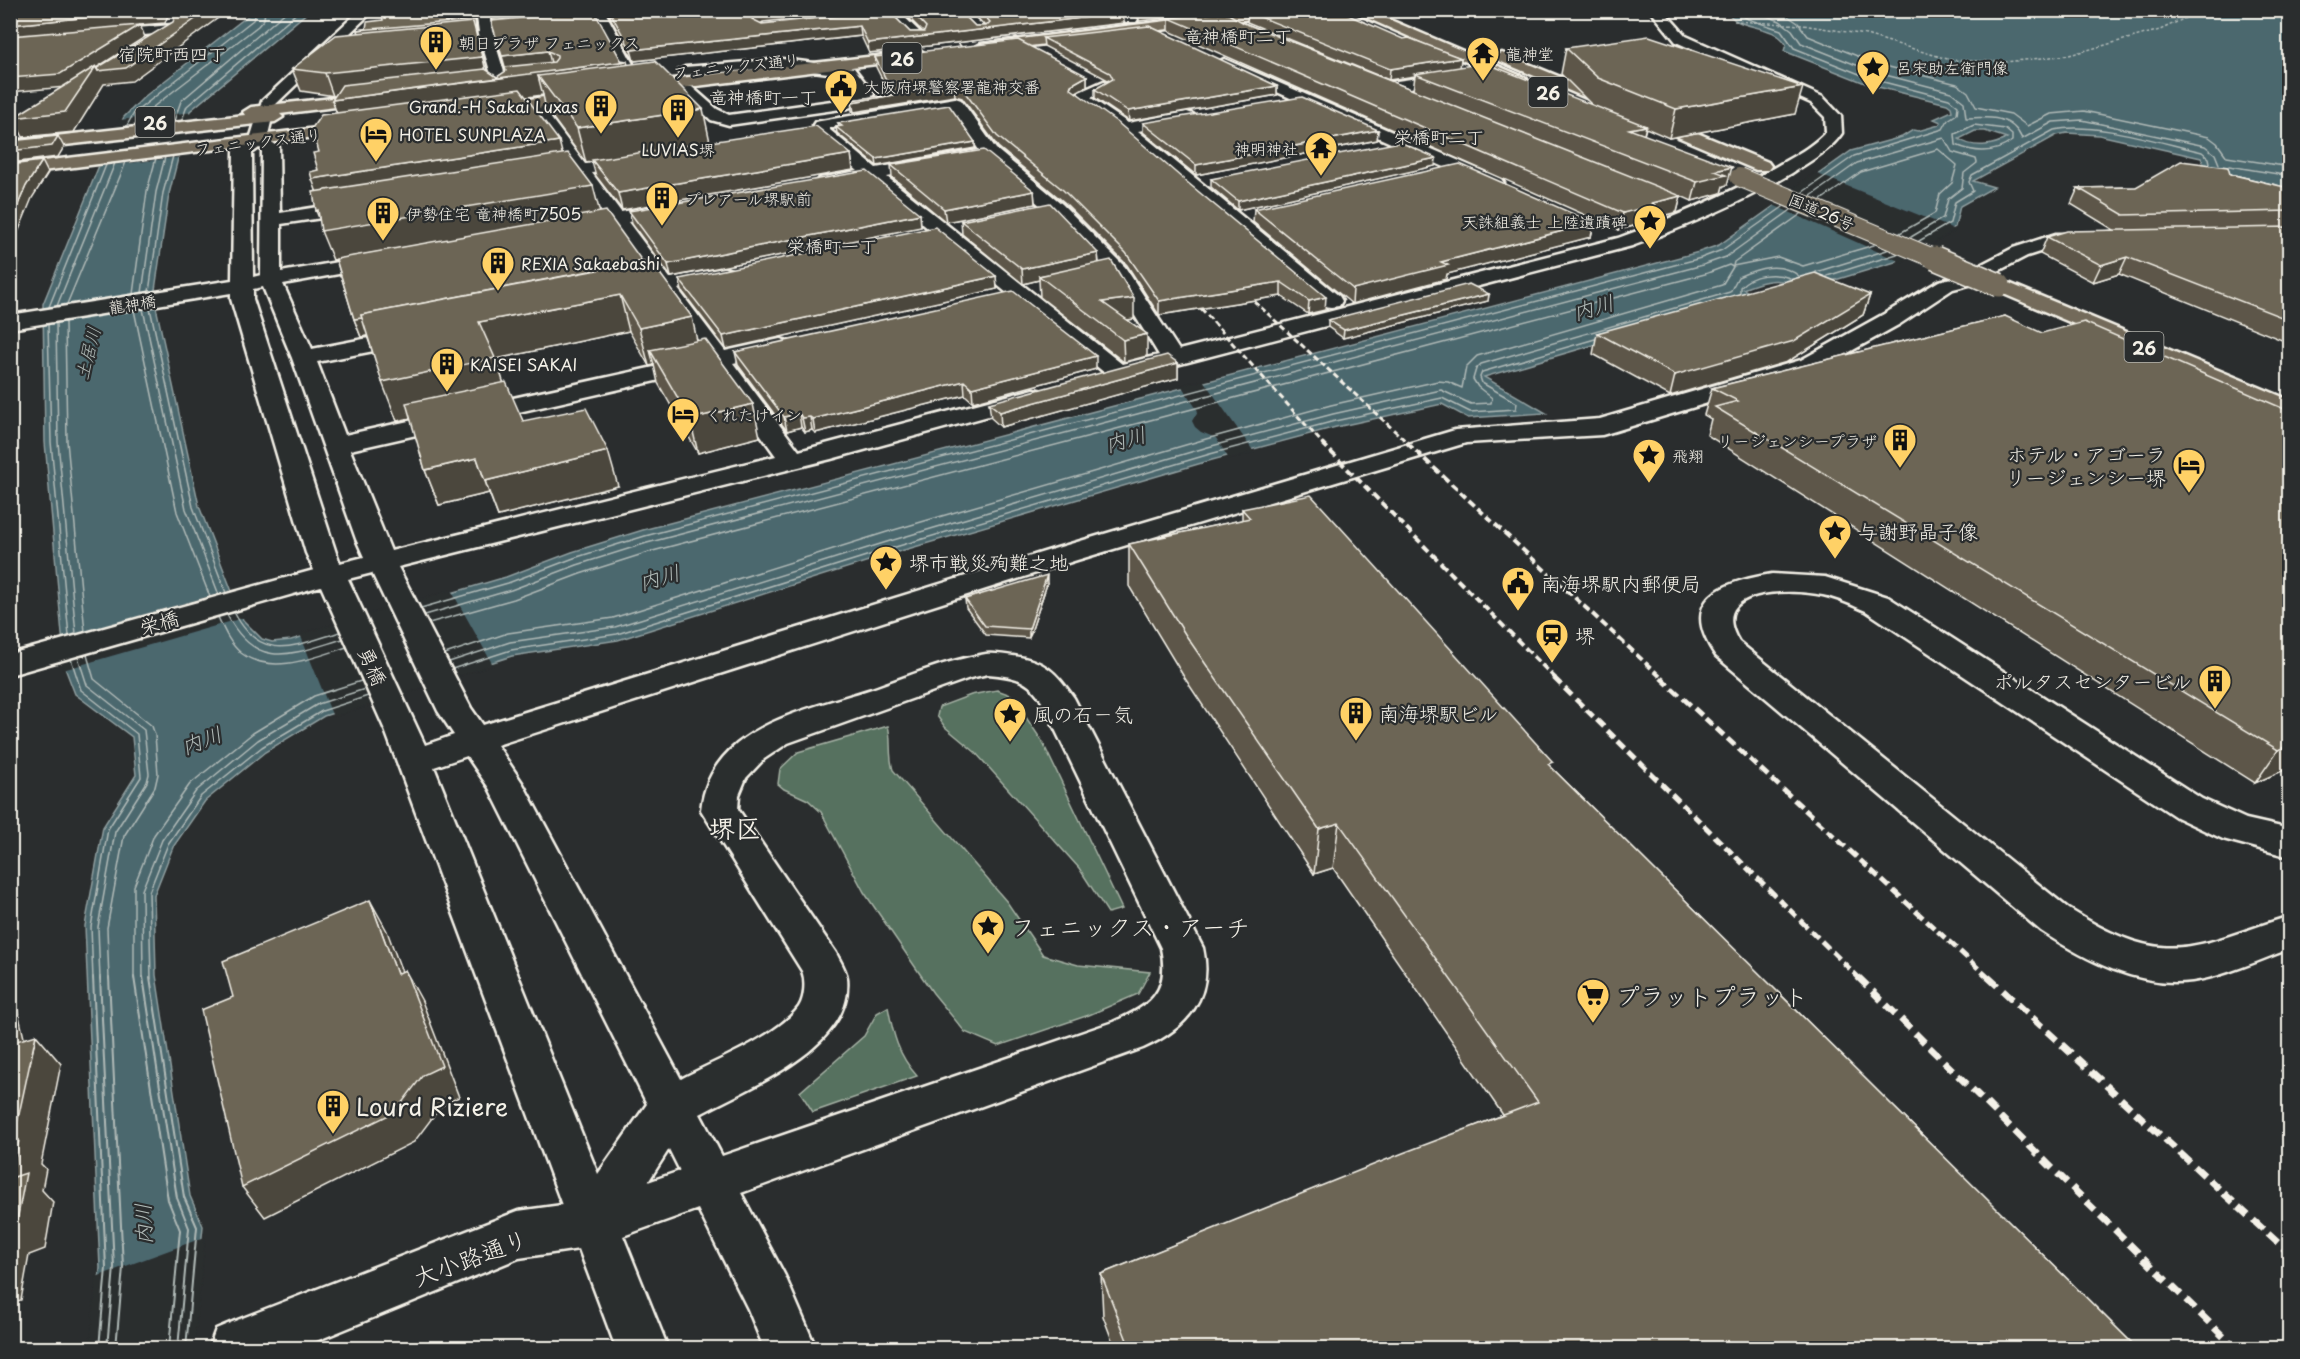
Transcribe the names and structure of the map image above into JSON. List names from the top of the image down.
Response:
{
  "streets": {
    "highway": ["26", "フェニックス通り", "国道26号"],
    "street": [
      "龍神橋",
      "栄橋",
      "勇橋",
      "大小路通り"
    ]
  },
  "crossings": [
    ["26", "フェニックス通り"],
    ["フェニックス通り", "勇橋"],
    ["龍神橋", "勇橋"],
    ["栄橋", "勇橋"],
    ["勇橋", "大小路通り"]
  ],
  "districts": [
    "竜神橋町二丁",
    "宿院町西四丁",
    "竜神橋町一丁",
    "栄橋町二丁",
    "栄橋町一丁",
    "堺区"
  ],
  "water": ["内川", "土居川"],
  "places": {
    "building": [
      "朝日プラザ フェニックス",
      "Grand.-H Sakai Luxas",
      "LUVIAS堺",
      "プレアール堺駅前",
      "伊勢住宅 竜神橋町7505",
      "REXIA Sakaebashi",
      "KAISEI SAKAI",
      "リージェンシープラザ",
      "ポルタスセンタービル",
      "南海堺駅ビル",
      "Lourd Riziere"
    ],
    "temple": ["龍神堂", "神明神社"],
    "place": [
      "呂宋助左衛門像",
      "天誅組義士 上陸遺蹟碑",
      "飛翔",
      "与謝野晶子像",
      "堺市戦災殉難之地",
      "風の石－気",
      "フェニックス・アーチ"
    ],
    "public building": ["大阪府堺警察署龍神交番", "南海堺駅内郵便局"],
    "hotel": ["HOTEL SUNPLAZA", "くれたけイン", "ホテル・アゴーラ リージェンシー堺"],
    "station": ["堺"],
    "supermarket": ["プラットプラット"]
  }
}
